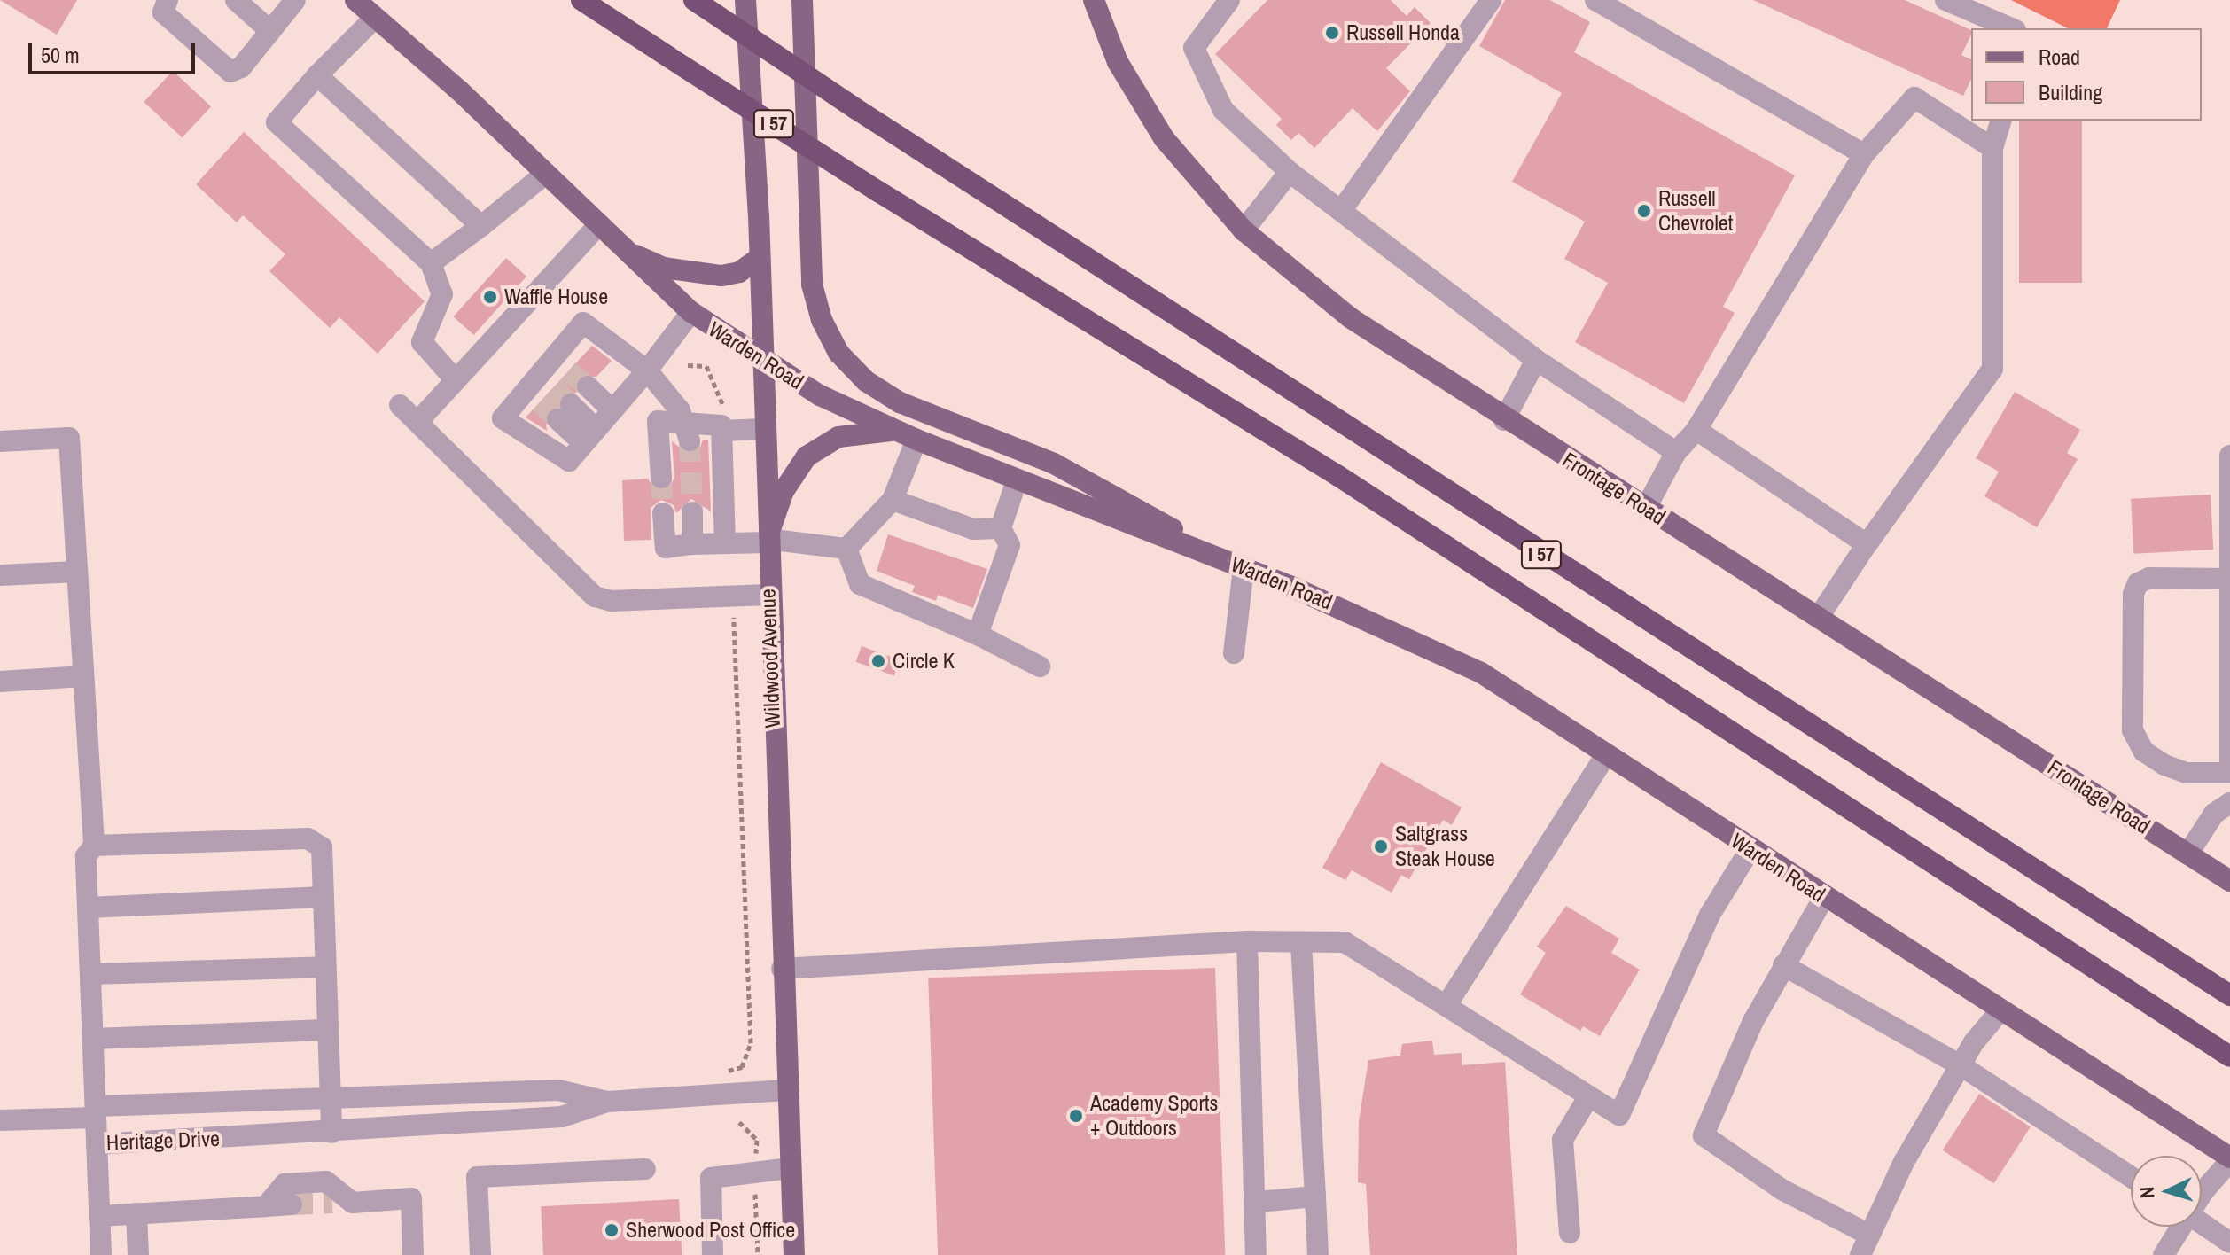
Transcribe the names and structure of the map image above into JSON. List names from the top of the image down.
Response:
{
  "streets": {
    "highway": ["I 57"],
    "main road": ["Warden Road", "Frontage Road", "Wildwood Avenue"],
    "street": ["Heritage Drive"]
  },
  "crossings": [
    ["Warden Road", "Wildwood Avenue"],
    ["Wildwood Avenue", "Heritage Drive"]
  ],
  "places": [
    "Russell Honda",
    "Russell Chevrolet",
    "Waffle House",
    "Circle K",
    "Saltgrass Steak House",
    "Academy Sports + Outdoors",
    "Sherwood Post Office"
  ],
  "legend": ["Road", "Building"],
  "scale_bar": "50 m",
  "north": "left"
}
